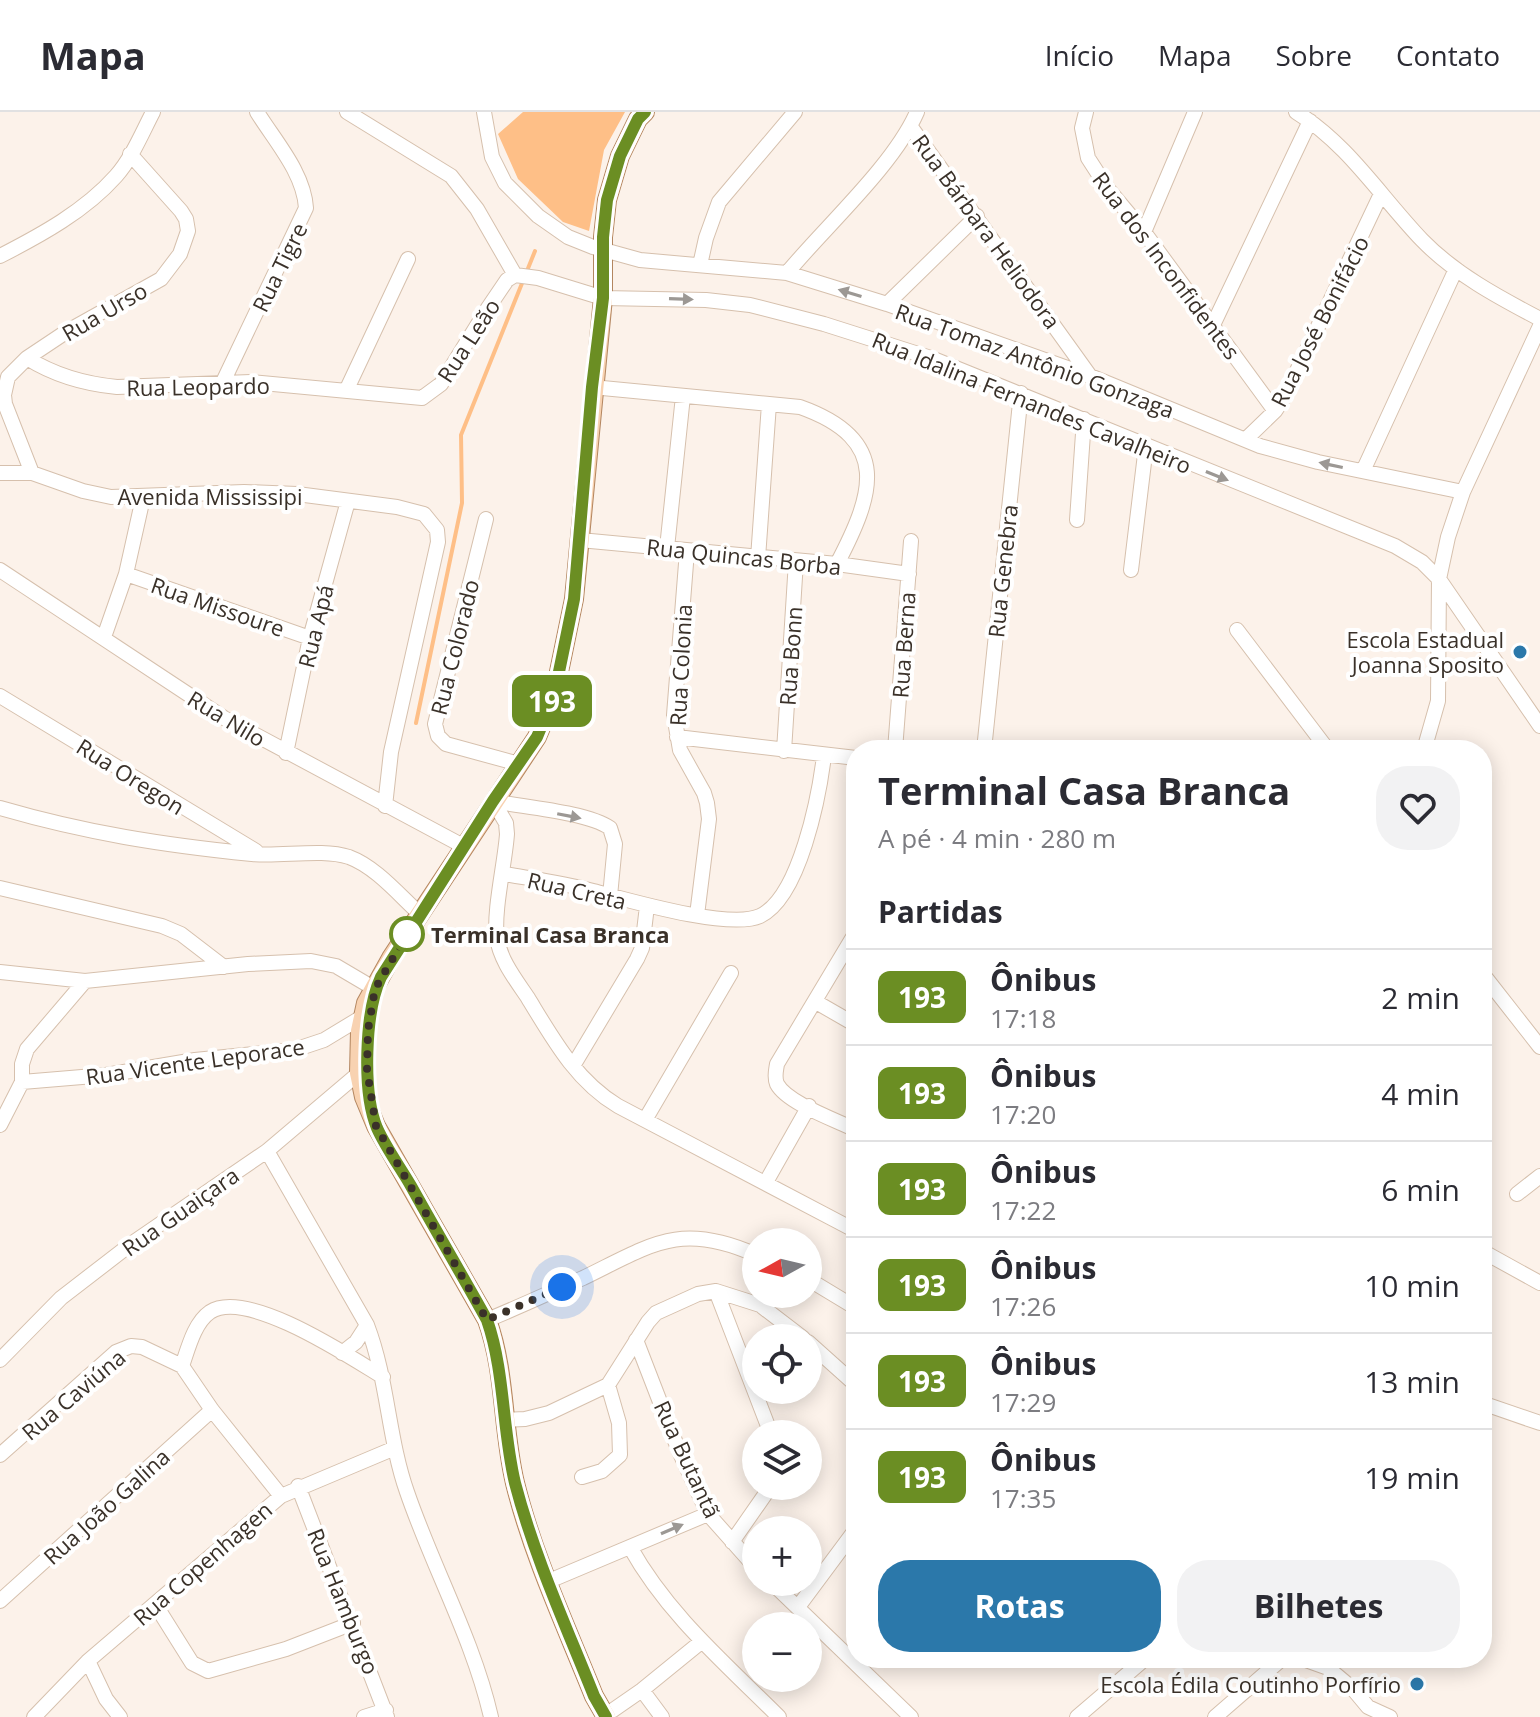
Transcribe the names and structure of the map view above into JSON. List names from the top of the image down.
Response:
{
  "streets": {
    "street": [
      "Rua Bárbara Heliodora",
      "Rua dos Inconfidentes",
      "Rua Tigre",
      "Rua Urso",
      "Rua José Bonifácio",
      "Rua Leão",
      "Rua Tomaz Antônio Gonzaga",
      "Rua Leopardo",
      "Rua Idalina Fernandes Cavalheiro",
      "Avenida Mississipi",
      "Rua Quincas Borba",
      "Rua Genebra",
      "Rua Missoure",
      "Rua Apá",
      "Rua Berna",
      "Rua Colorado",
      "Rua Bonn",
      "Rua Colonia",
      "Rua Nilo",
      "Rua Oregon",
      "Rua Creta",
      "Rua Vicente Leporace",
      "Rua Guaiçara",
      "Rua Caviúna",
      "Rua Butantã",
      "Rua João Galina",
      "Rua Copenhagen",
      "Rua Hamburgo"
    ]
  },
  "crossings": [
    ["Rua Bárbara Heliodora", "Rua Tomaz Antônio Gonzaga"],
    ["Rua dos Inconfidentes", "Rua José Bonifácio"],
    ["Rua Tigre", "Rua Leopardo"],
    ["Rua Urso", "Rua Leopardo"],
    ["Rua Urso", "Avenida Mississipi"],
    ["Rua José Bonifácio", "Rua Tomaz Antônio Gonzaga"],
    ["Rua Leão", "Rua Leopardo"],
    ["Rua Leão", "Rua Idalina Fernandes Cavalheiro"],
    ["Rua Idalina Fernandes Cavalheiro", "Rua Genebra"],
    ["Avenida Mississipi", "Rua Apá"],
    ["Avenida Mississipi", "Rua Nilo"],
    ["Rua Quincas Borba", "Rua Berna"],
    ["Rua Quincas Borba", "Rua Bonn"],
    ["Rua Quincas Borba", "Rua Colonia"],
    ["Rua Missoure", "Rua Apá"],
    ["Rua Apá", "Rua Nilo"],
    ["Rua Colonia", "Rua Creta"],
    ["Rua Copenhagen", "Rua Hamburgo"]
  ],
  "one_way": ["Rua Idalina Fernandes Cavalheiro"],
  "places": ["Escola Estadual Joanna Sposito", "Terminal Casa Branca", "Escola Édila Coutinho Porfírio"],
  "lines": ["bus line 193"],
  "north": "left",
  "page": {
    "header": "Mapa",
    "nav": [
      "Início",
      "Mapa",
      "Sobre",
      "Contato"
    ],
    "on_map": "193",
    "heading": [
      ["Terminal Casa Branca", "A pé · 4 min · 280 m"],
      "Partidas"
    ],
    "list": [
      {
        "mark": "193",
        "name": "Ônibus",
        "note": "17:18",
        "value": "2 min"
      },
      {
        "mark": "193",
        "name": "Ônibus",
        "note": "17:20",
        "value": "4 min"
      },
      {
        "mark": "193",
        "name": "Ônibus",
        "note": "17:22",
        "value": "6 min"
      },
      {
        "mark": "193",
        "name": "Ônibus",
        "note": "17:26",
        "value": "10 min"
      },
      {
        "mark": "193",
        "name": "Ônibus",
        "note": "17:29",
        "value": "13 min"
      },
      {
        "mark": "193",
        "name": "Ônibus",
        "note": "17:35",
        "value": "19 min"
      }
    ],
    "map_buttons": ["+", "−"],
    "buttons": ["Rotas", "Bilhetes"]
  }
}
